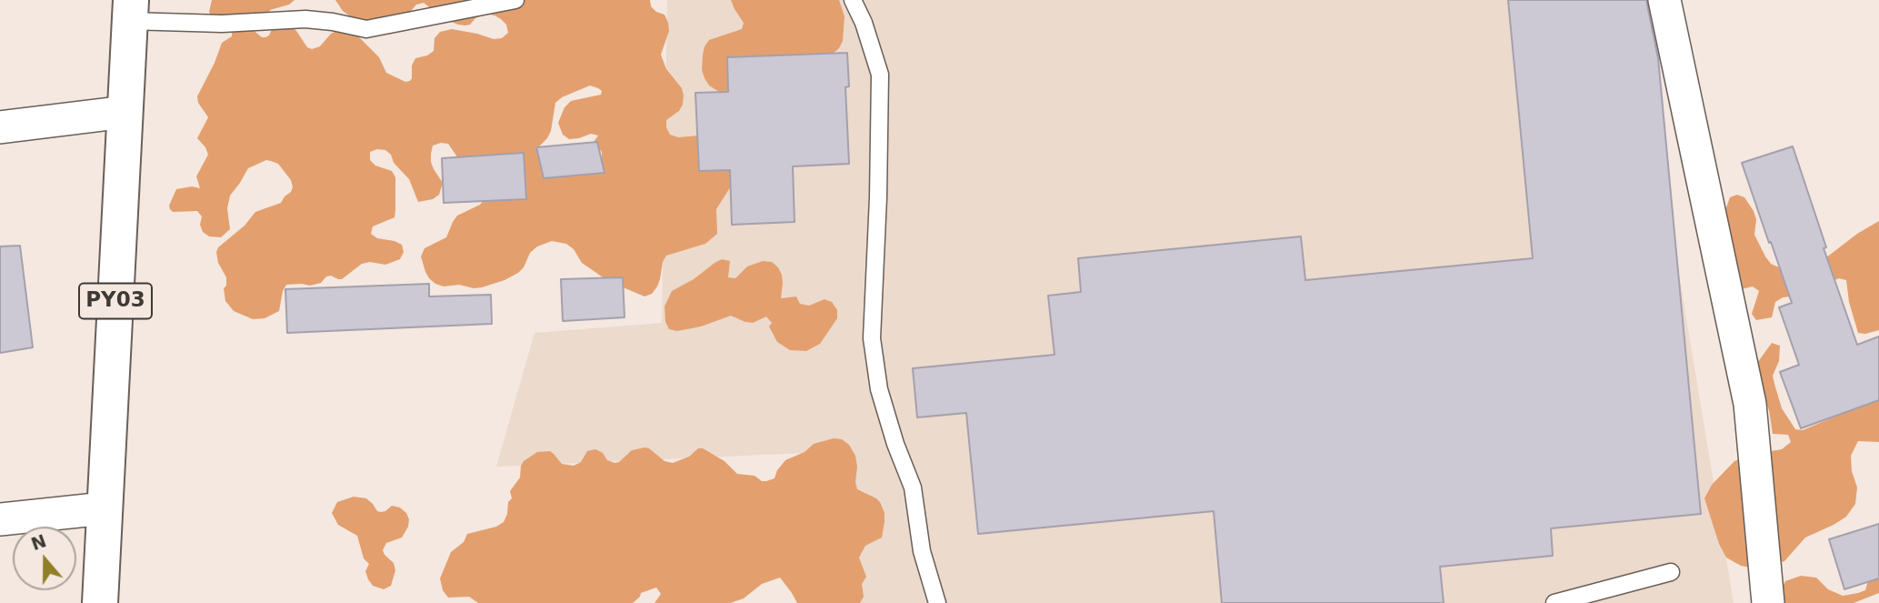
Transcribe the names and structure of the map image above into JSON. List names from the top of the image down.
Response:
{
  "streets": {
    "highway": ["PY03"]
  },
  "north": "top"
}
